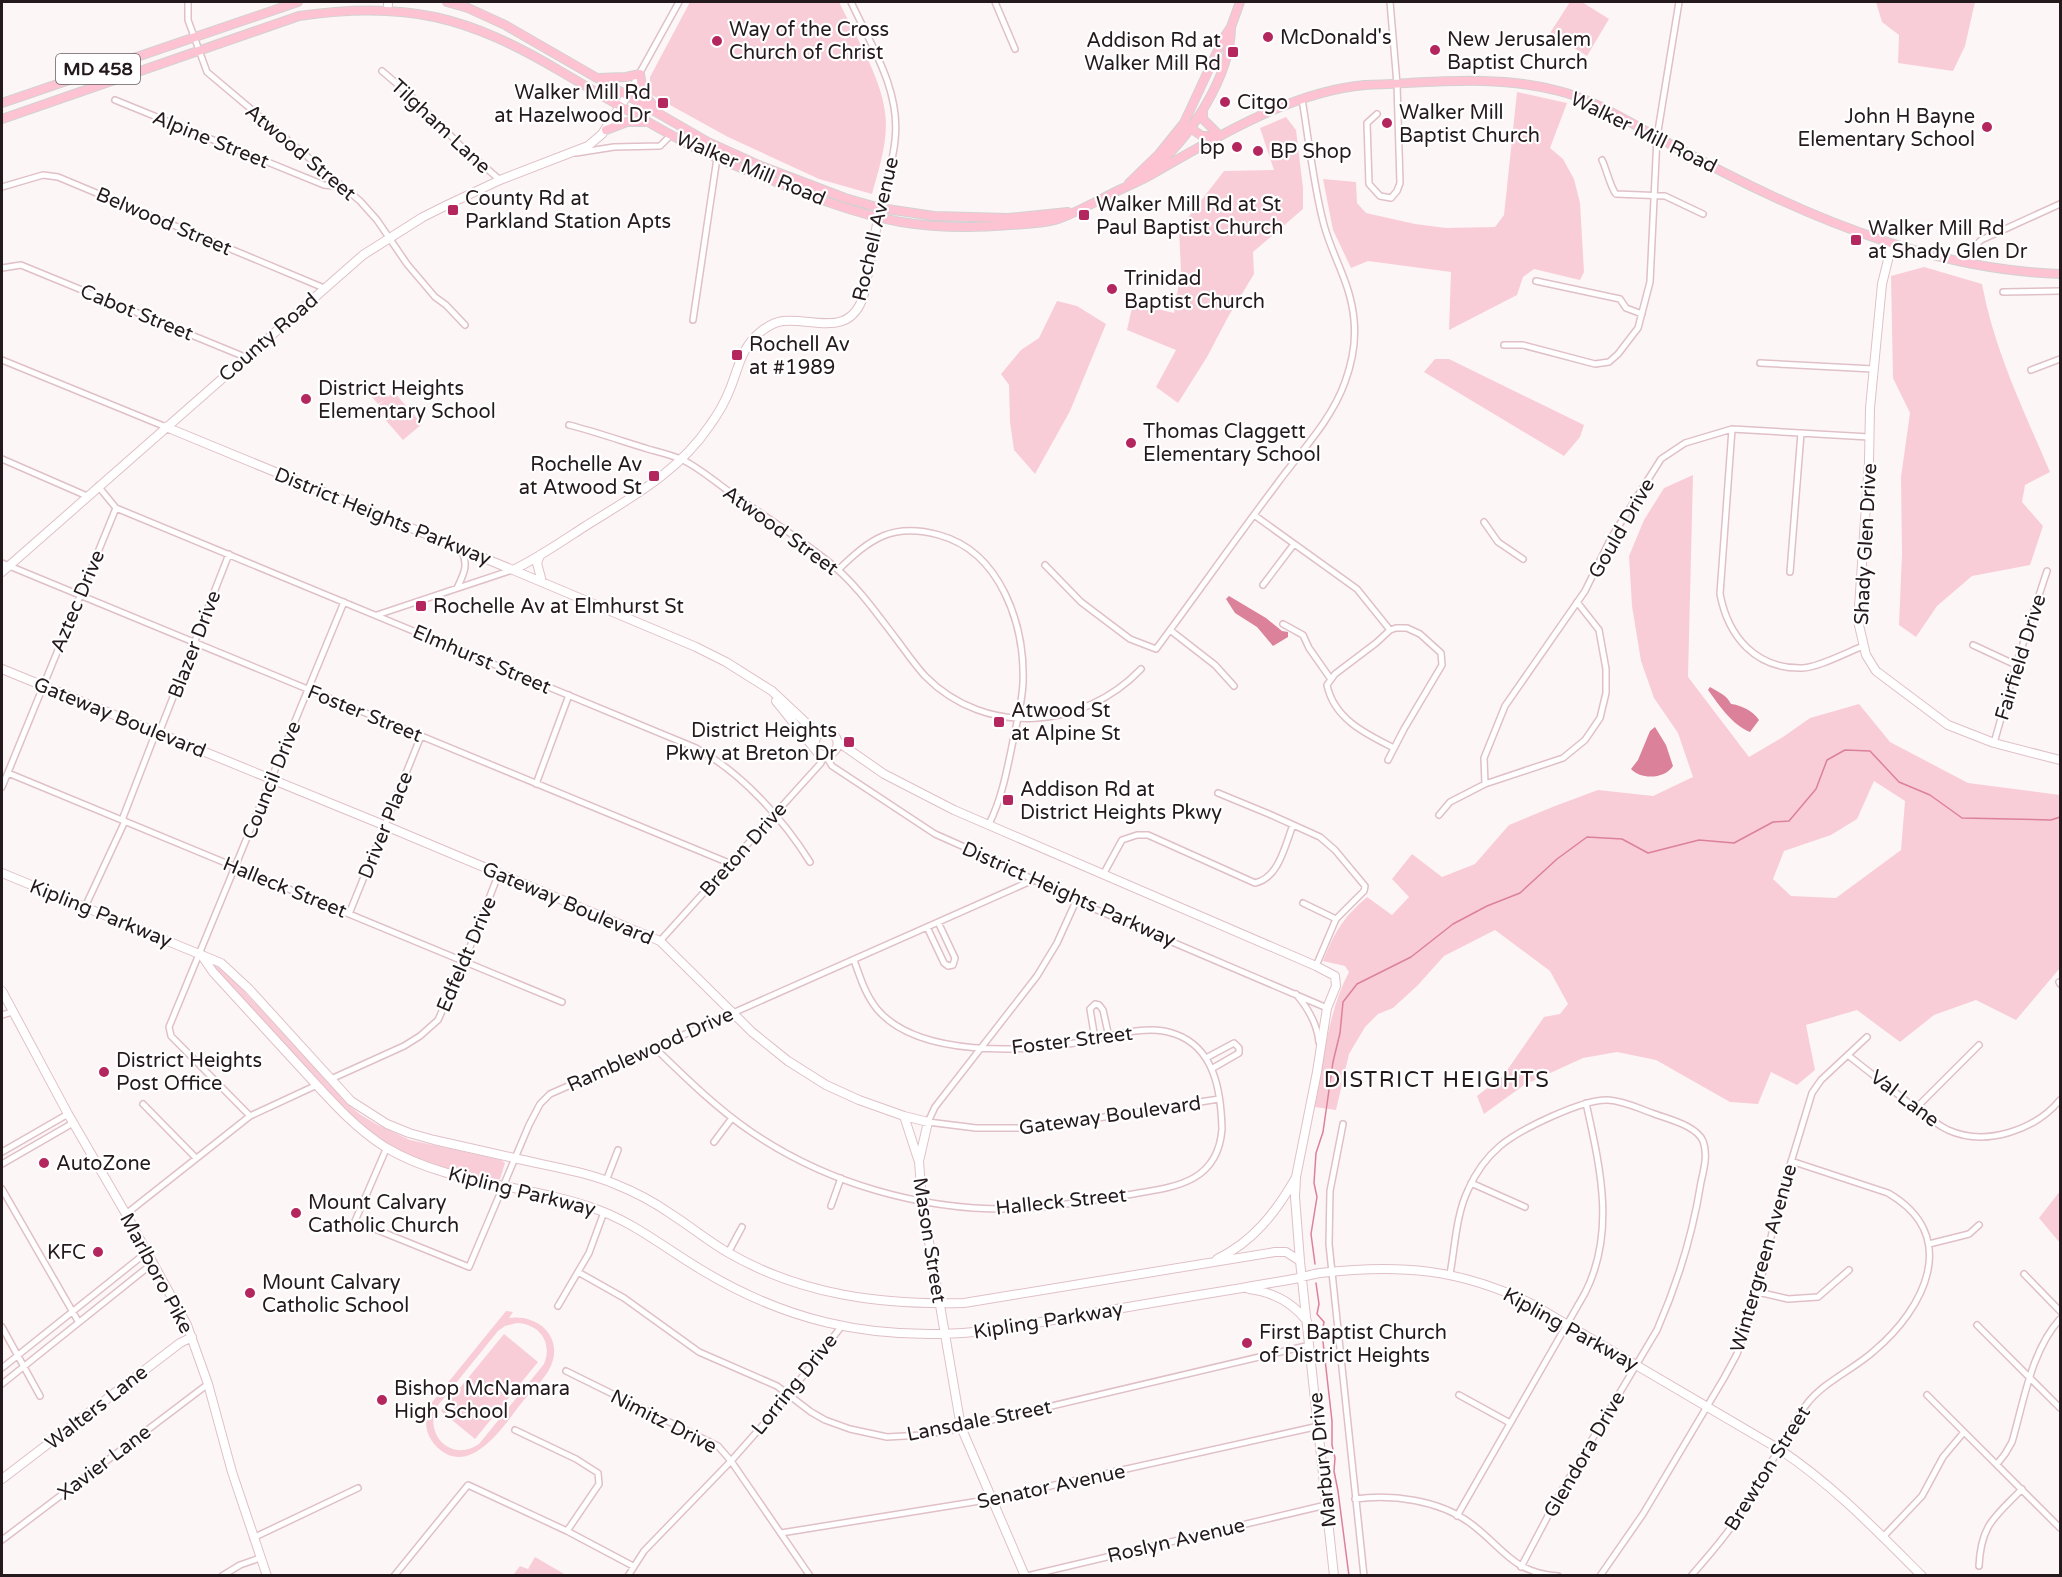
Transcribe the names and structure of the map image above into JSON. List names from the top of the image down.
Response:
{
  "streets": {
    "main road": ["MD 458", "Walker Mill Road"],
    "street": [
      "Tilgham Lane",
      "Alpine Street",
      "Atwood Street",
      "Belwood Street",
      "Rochell Avenue",
      "Cabot Street",
      "County Road",
      "District Heights Parkway",
      "Gould Drive",
      "Shady Glen Drive",
      "Aztec Drive",
      "Blazer Drive",
      "Fairfield Drive",
      "Elmhurst Street",
      "Foster Street",
      "Gateway Boulevard",
      "Council Drive",
      "Driver Place",
      "Breton Drive",
      "Halleck Street",
      "Kipling Parkway",
      "Edfeldt Drive",
      "Ramblewood Drive",
      "Val Lane",
      "Mason Street",
      "Wintergreen Avenue",
      "Marlboro Pike",
      "Lorring Drive",
      "Walters Lane",
      "Lansdale Street",
      "Nimitz Drive",
      "Glendora Drive",
      "Marbury Drive",
      "Xavier Lane",
      "Brewton Street",
      "Senator Avenue",
      "Roslyn Avenue"
    ]
  },
  "crossings": [
    ["MD 458", "Walker Mill Road"],
    ["MD 458", "Atwood Street"],
    ["Tilgham Lane", "County Road"],
    ["Walker Mill Road", "Rochell Avenue"],
    ["Walker Mill Road", "County Road"],
    ["Walker Mill Road", "Shady Glen Drive"],
    ["Alpine Street", "Atwood Street"],
    ["Atwood Street", "Rochell Avenue"],
    ["Atwood Street", "County Road"],
    ["Belwood Street", "County Road"],
    ["Rochell Avenue", "District Heights Parkway"],
    ["Rochell Avenue", "Elmhurst Street"],
    ["Cabot Street", "County Road"],
    ["County Road", "District Heights Parkway"],
    ["County Road", "Foster Street"],
    ["District Heights Parkway", "Breton Drive"],
    ["District Heights Parkway", "Ramblewood Drive"],
    ["District Heights Parkway", "Mason Street"],
    ["District Heights Parkway", "Marbury Drive"],
    ["Gould Drive", "Shady Glen Drive"],
    ["Shady Glen Drive", "Fairfield Drive"],
    ["Aztec Drive", "Elmhurst Street"],
    ["Aztec Drive", "Foster Street"],
    ["Aztec Drive", "Gateway Boulevard"],
    ["Aztec Drive", "Halleck Street"],
    ["Blazer Drive", "Elmhurst Street"],
    ["Blazer Drive", "Foster Street"],
    ["Blazer Drive", "Gateway Boulevard"],
    ["Blazer Drive", "Halleck Street"],
    ["Blazer Drive", "Kipling Parkway"],
    ["Elmhurst Street", "Council Drive"],
    ["Elmhurst Street", "Breton Drive"],
    ["Foster Street", "Gateway Boulevard"],
    ["Foster Street", "Council Drive"],
    ["Foster Street", "Driver Place"],
    ["Foster Street", "Breton Drive"],
    ["Foster Street", "Halleck Street"],
    ["Foster Street", "Ramblewood Drive"],
    ["Foster Street", "Mason Street"],
    ["Gateway Boulevard", "Council Drive"],
    ["Gateway Boulevard", "Driver Place"],
    ["Gateway Boulevard", "Breton Drive"],
    ["Gateway Boulevard", "Halleck Street"],
    ["Gateway Boulevard", "Edfeldt Drive"],
    ["Gateway Boulevard", "Ramblewood Drive"],
    ["Gateway Boulevard", "Mason Street"],
    ["Council Drive", "Halleck Street"],
    ["Council Drive", "Kipling Parkway"],
    ["Driver Place", "Halleck Street"],
    ["Halleck Street", "Edfeldt Drive"],
    ["Halleck Street", "Ramblewood Drive"],
    ["Halleck Street", "Mason Street"],
    ["Kipling Parkway", "Edfeldt Drive"],
    ["Kipling Parkway", "Ramblewood Drive"],
    ["Kipling Parkway", "Mason Street"],
    ["Kipling Parkway", "Wintergreen Avenue"],
    ["Kipling Parkway", "Lorring Drive"],
    ["Kipling Parkway", "Glendora Drive"],
    ["Kipling Parkway", "Marbury Drive"],
    ["Kipling Parkway", "Brewton Street"],
    ["Val Lane", "Wintergreen Avenue"],
    ["Mason Street", "Lansdale Street"],
    ["Mason Street", "Senator Avenue"],
    ["Mason Street", "Roslyn Avenue"],
    ["Wintergreen Avenue", "Brewton Street"],
    ["Marlboro Pike", "Walters Lane"],
    ["Marlboro Pike", "Xavier Lane"],
    ["Lorring Drive", "Lansdale Street"],
    ["Lorring Drive", "Nimitz Drive"],
    ["Lansdale Street", "Marbury Drive"],
    ["Nimitz Drive", "Senator Avenue"],
    ["Marbury Drive", "Senator Avenue"],
    ["Marbury Drive", "Roslyn Avenue"]
  ],
  "districts": ["DISTRICT HEIGHTS"],
  "places": {
    "other": [
      "McDonald's",
      "Way of the Cross Church of Christ",
      "New Jerusalem Baptist Church",
      "Citgo",
      "Walker Mill Baptist Church",
      "John H Bayne Elementary School",
      "bp",
      "BP Shop",
      "Trinidad Baptist Church",
      "District Heights Elementary School",
      "Thomas Claggett Elementary School",
      "District Heights Post Office",
      "AutoZone",
      "Mount Calvary Catholic Church",
      "KFC",
      "Mount Calvary Catholic School",
      "First Baptist Church of District Heights",
      "Bishop McNamara High School"
    ],
    "transit": [
      "Addison Rd at Walker Mill Rd",
      "Walker Mill Rd at Hazelwood Dr",
      "County Rd at Parkland Station Apts",
      "Walker Mill Rd at St Paul Baptist Church",
      "Walker Mill Rd at Shady Glen Dr",
      "Rochell Av at #1989",
      "Rochelle Av at Atwood St",
      "Rochelle Av at Elmhurst St",
      "Atwood St at Alpine St",
      "District Heights Pkwy at Breton Dr",
      "Addison Rd at District Heights Pkwy"
    ]
  }
}
